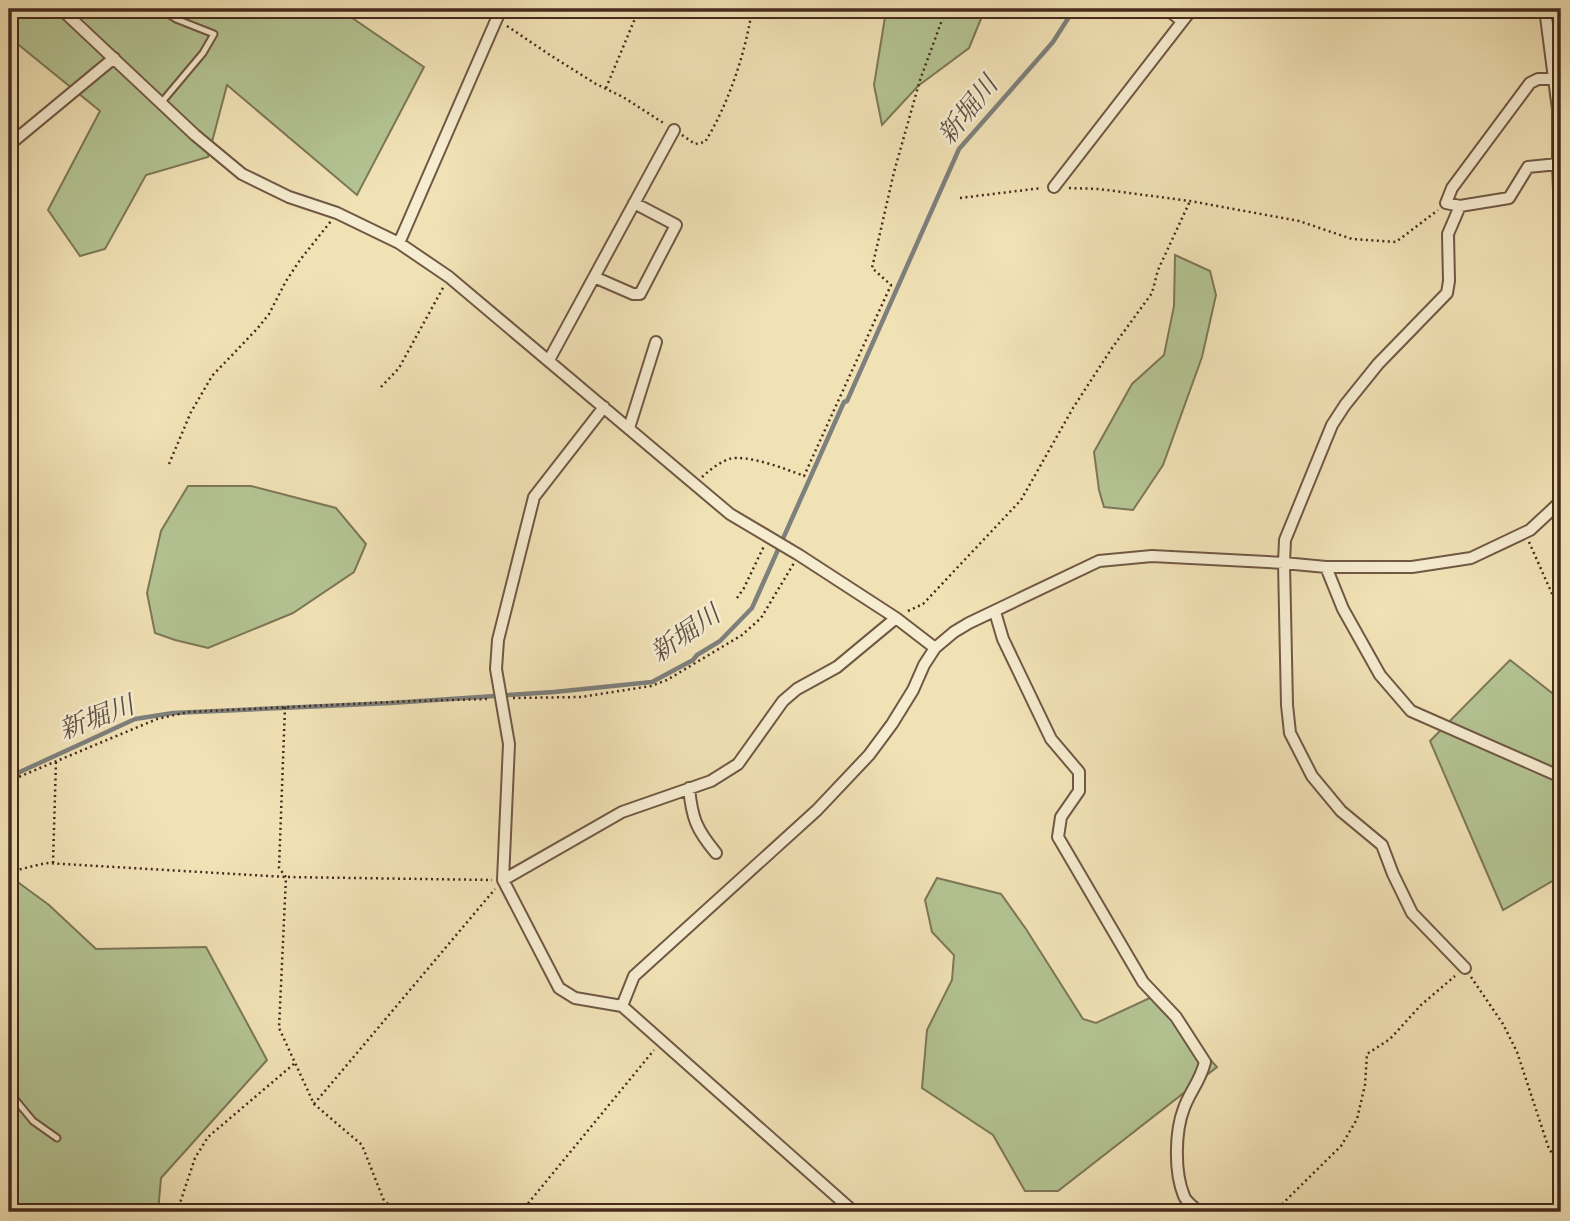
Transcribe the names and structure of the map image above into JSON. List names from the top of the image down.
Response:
{
  "water": ["新堀川"]
}
